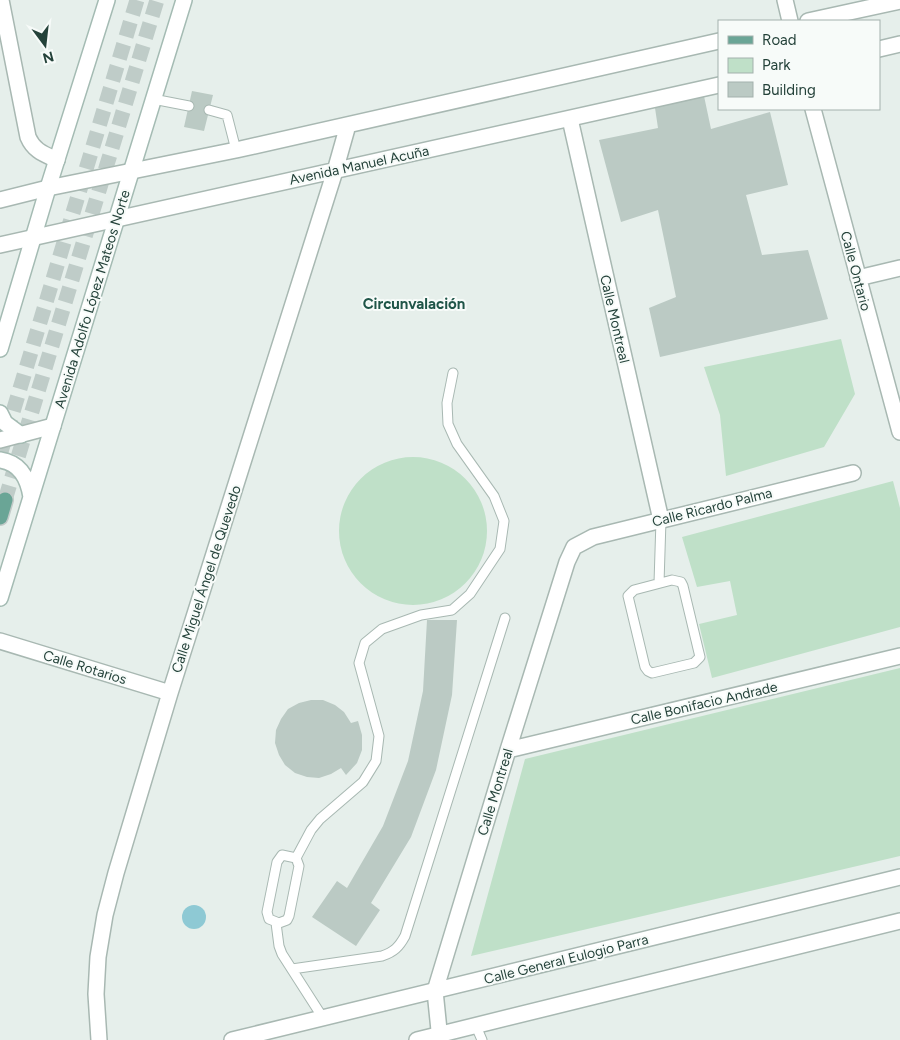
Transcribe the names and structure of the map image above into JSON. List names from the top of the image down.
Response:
{
  "streets": {
    "street": [
      "Avenida Manuel Acuña",
      "Calle Ontario",
      "Avenida Adolfo López Mateos Norte",
      "Calle Montreal",
      "Calle Ricardo Palma",
      "Calle Miguel Ángel de Quevedo",
      "Calle Rotarios",
      "Calle Bonifacio Andrade",
      "Calle General Eulogio Parra"
    ]
  },
  "crossings": [
    ["Avenida Manuel Acuña", "Avenida Adolfo López Mateos Norte"],
    ["Avenida Manuel Acuña", "Calle Montreal"],
    ["Avenida Manuel Acuña", "Calle Miguel Ángel de Quevedo"],
    ["Calle Montreal", "Calle Ricardo Palma"],
    ["Calle Montreal", "Calle Bonifacio Andrade"],
    ["Calle Montreal", "Calle General Eulogio Parra"],
    ["Calle Miguel Ángel de Quevedo", "Calle Rotarios"]
  ],
  "districts": ["Circunvalación"],
  "legend": ["Road", "Park", "Building"],
  "north": "bottom"
}
